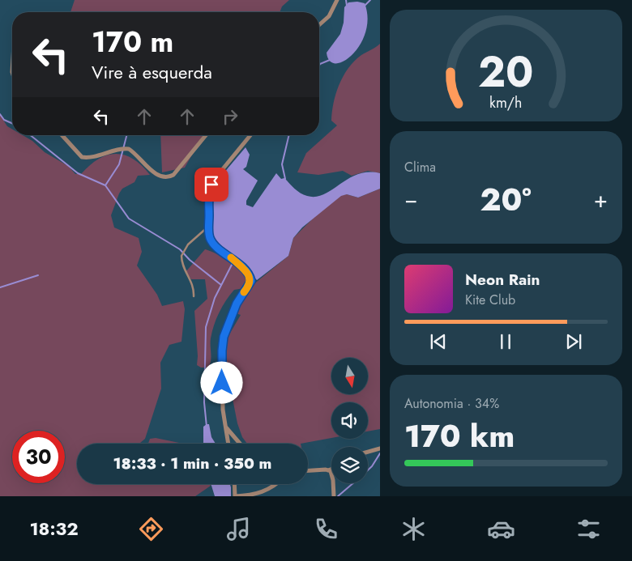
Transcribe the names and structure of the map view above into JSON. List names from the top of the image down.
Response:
{
  "north": "bottom",
  "page": {
    "turn": ["170 m", "Vire à esquerda"],
    "tile": [
      "Clima",
      ["Autonomia · 34%", "170 km"]
    ],
    "heat": ["−", "20°", "+"],
    "song": ["Neon Rain", "Kite Club"],
    "limit": "30",
    "trip": "18:33 · 1 min · 350 m",
    "tabs": "18:32",
    "gauge": ["20", "km/h"]
  }
}
